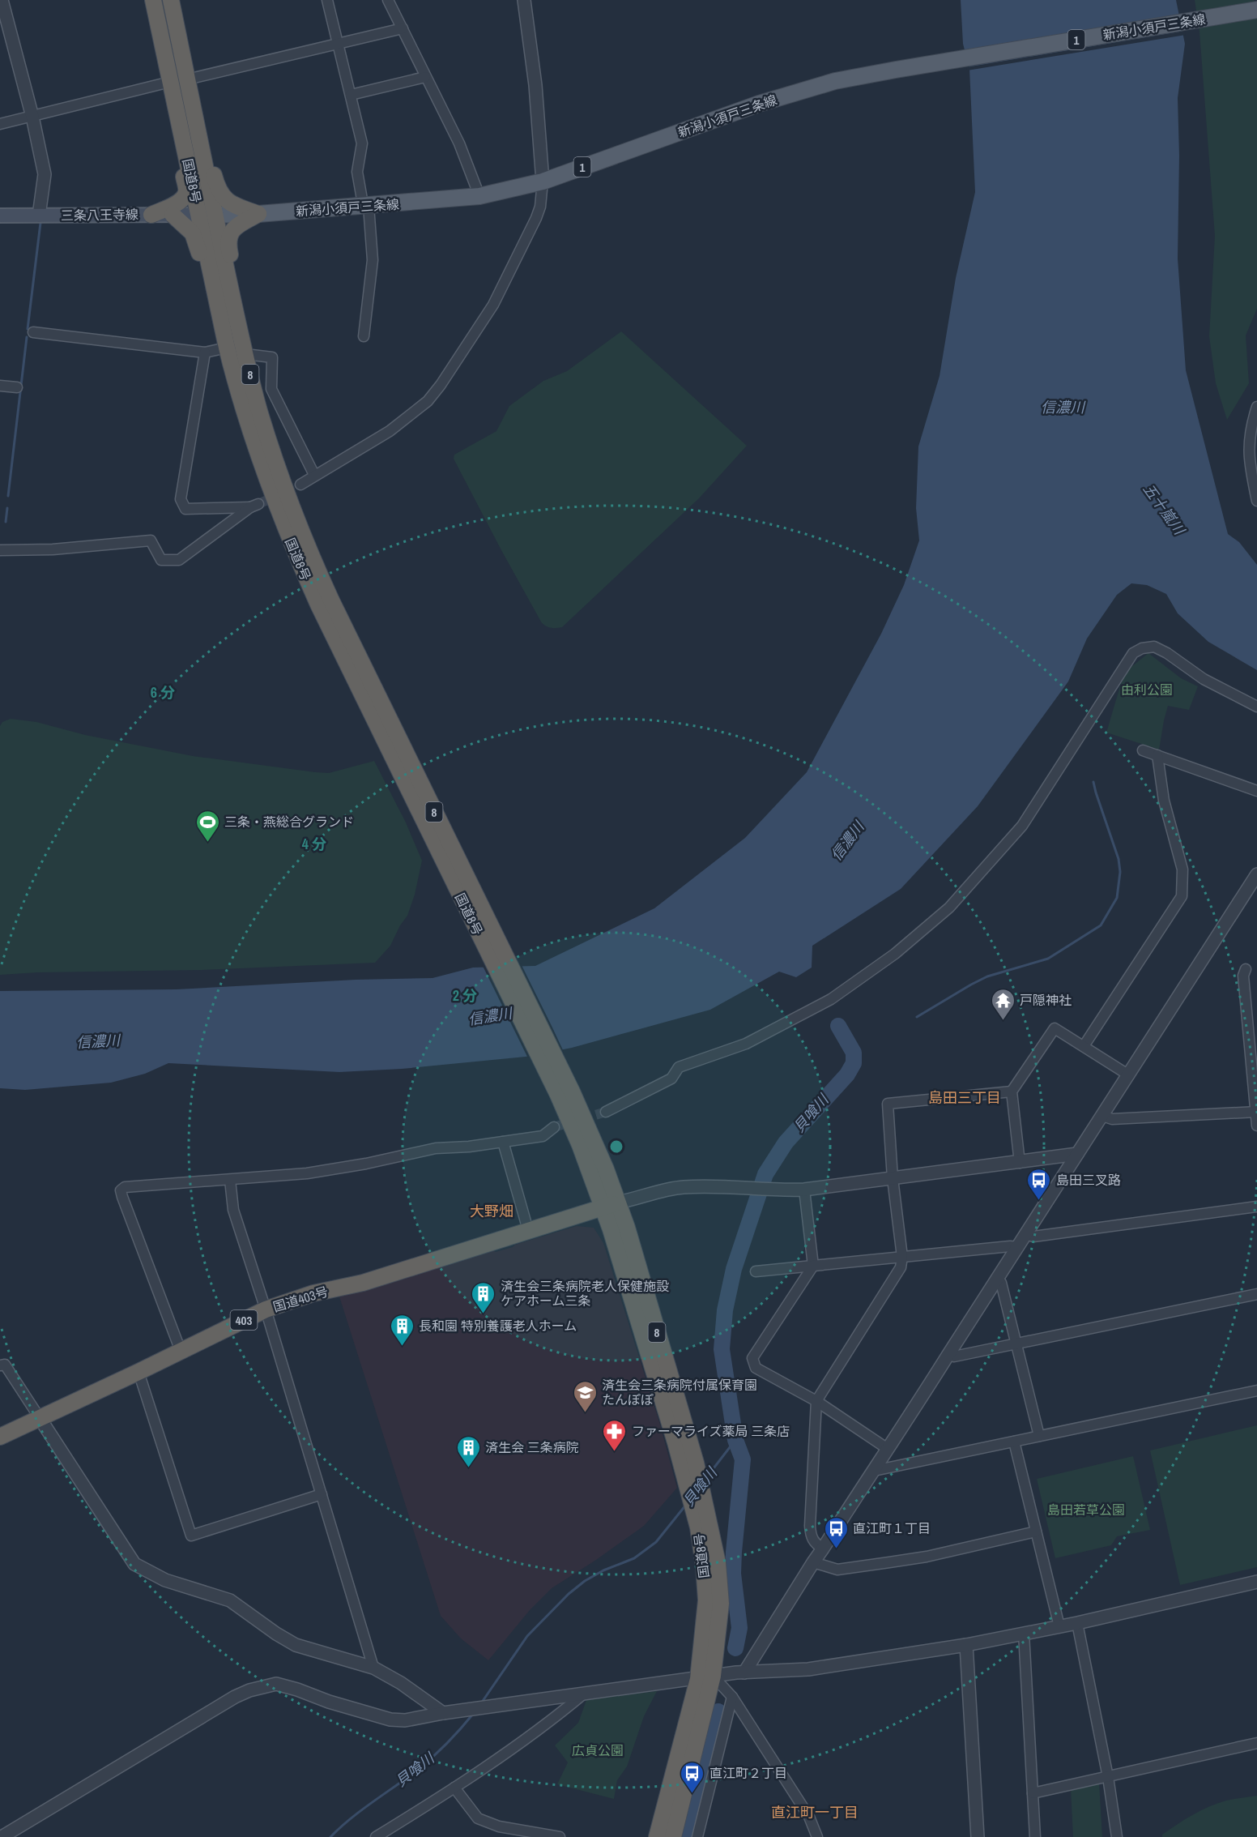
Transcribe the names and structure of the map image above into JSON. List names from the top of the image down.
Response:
{
  "streets": {
    "highway": [
      "国道8号",
      "8",
      "国道403号",
      "403"
    ],
    "main road": ["新潟小須戸三条線", "1", "三条八王寺線"]
  },
  "crossings": [
    ["新潟小須戸三条線", "国道8号"],
    ["新潟小須戸三条線", "三条八王寺線"],
    ["国道8号", "三条八王寺線"],
    ["国道8号", "国道403号"]
  ],
  "districts": ["島田三丁目", "大野畑", "直江町一丁目"],
  "water": ["信濃川", "五十嵐川", "貝喰川"],
  "parks": ["由利公園", "島田若草公園", "広貞公園"],
  "places": {
    "sports": ["三条・燕総合グランド"],
    "temple": ["戸隠神社"],
    "bus stop": ["島田三叉路", "直江町１丁目", "直江町２丁目"],
    "building": ["済生会三条病院老人保健施設 ケアホーム三条", "長和園 特別養護老人ホーム", "済生会 三条病院"],
    "school or university": ["済生会三条病院付属保育園 たんぽぽ"],
    "pharmacy": ["ファーマライズ薬局 三条店"]
  },
  "rings": ["6 分", "4 分", "2 分"]
}
